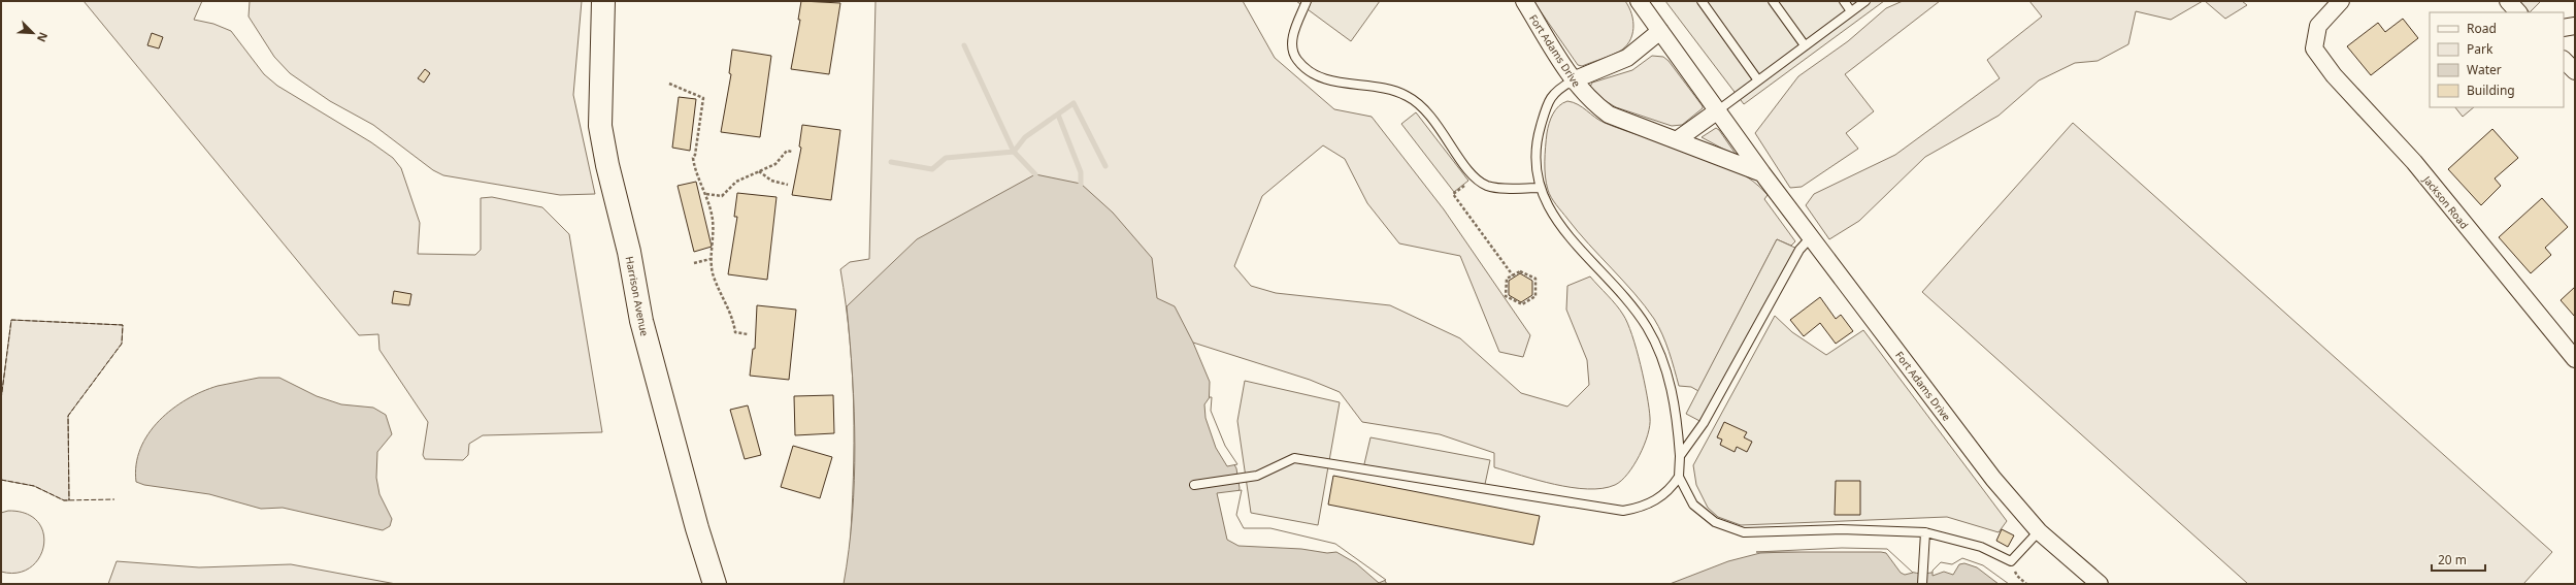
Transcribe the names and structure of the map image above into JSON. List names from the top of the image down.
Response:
{
  "streets": {
    "main road": ["Harrison Avenue"],
    "street": ["Fort Adams Drive", "Jackson Road"]
  },
  "legend": [
    "Road",
    "Park",
    "Water",
    "Building"
  ],
  "scale_bar": "20 m",
  "north": "bottom right"
}
